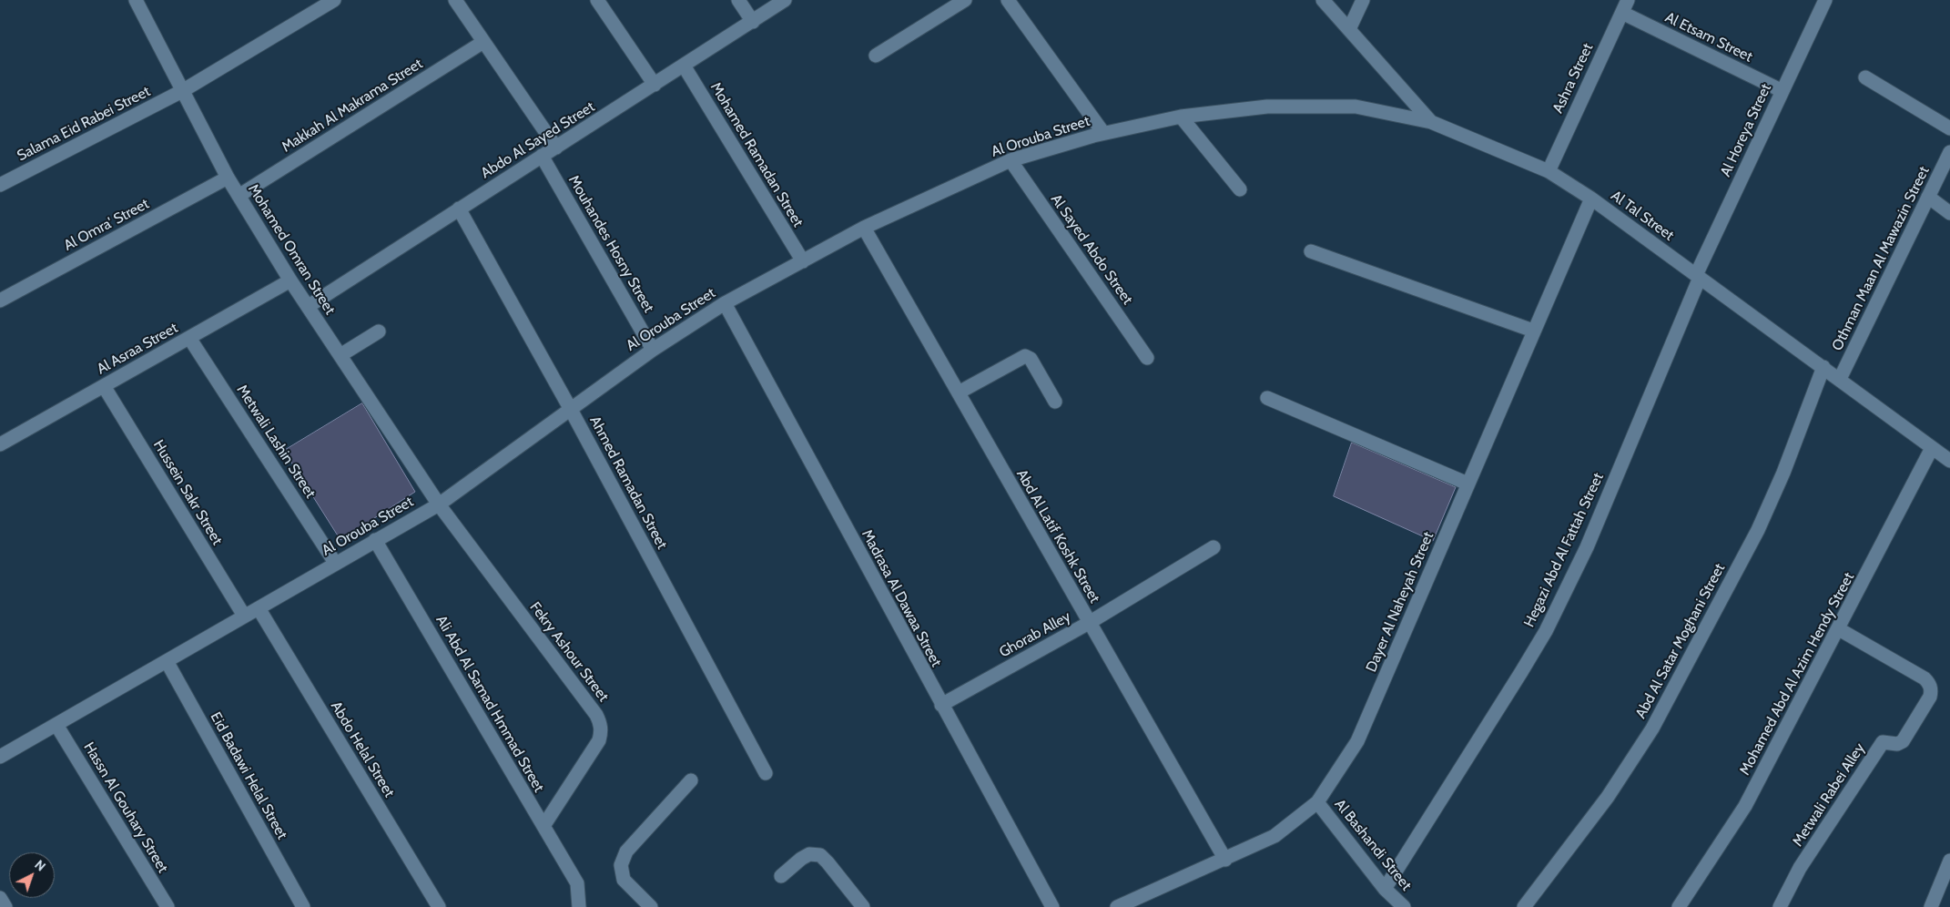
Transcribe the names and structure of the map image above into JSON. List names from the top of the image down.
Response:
{
  "streets": {
    "street": [
      "Al Etsam Street",
      "Ashra Street",
      "Makkah Al Makrama Street",
      "Salama Eid Rabei Street",
      "Al Horeya Street",
      "Al Orouba Street",
      "Abdo Al Sayed Street",
      "Mohamed Ramadan Street",
      "Al Tal Street",
      "Al Omra' Street",
      "Mouhandes Hosny Street",
      "Mohamed Omran Street",
      "Al Sayed Abdo Street",
      "Othman Maan Al Mawazin Street",
      "Al Asraa Street",
      "Metwali Lashin Street",
      "Ahmed Ramadan Street",
      "Hussein Sakr Street",
      "Abd Al Latif Koshk Street",
      "Hegazi Abd Al Fattah Street",
      "Madrasa Al Dawaa Street",
      "Dayer Al Naheyah Street",
      "Ghorab Alley",
      "Abd Al Satar Moghani Street",
      "Fekry Ashour Street",
      "Mohamed Abd Al Azim Hendy Street",
      "Ali Abd Al Samad Hmmad Street",
      "Abdo Helal Street",
      "Eid Badawi Helal Street",
      "Metwali Rabei Alley",
      "Hassn Al Gouhary Street",
      "Al Bashandi Street"
    ]
  },
  "crossings": [
    ["Al Etsam Street", "Ashra Street"],
    ["Al Etsam Street", "Al Horeya Street"],
    ["Ashra Street", "Al Tal Street"],
    ["Makkah Al Makrama Street", "Mohamed Omran Street"],
    ["Salama Eid Rabei Street", "Mohamed Omran Street"],
    ["Al Horeya Street", "Al Tal Street"],
    ["Al Horeya Street", "Hegazi Abd Al Fattah Street"],
    ["Al Orouba Street", "Mohamed Ramadan Street"],
    ["Al Orouba Street", "Al Tal Street"],
    ["Al Orouba Street", "Mouhandes Hosny Street"],
    ["Al Orouba Street", "Mohamed Omran Street"],
    ["Al Orouba Street", "Al Sayed Abdo Street"],
    ["Al Orouba Street", "Metwali Lashin Street"],
    ["Al Orouba Street", "Ahmed Ramadan Street"],
    ["Al Orouba Street", "Hussein Sakr Street"],
    ["Al Orouba Street", "Abd Al Latif Koshk Street"],
    ["Al Orouba Street", "Madrasa Al Dawaa Street"],
    ["Al Orouba Street", "Fekry Ashour Street"],
    ["Al Orouba Street", "Ali Abd Al Samad Hmmad Street"],
    ["Al Orouba Street", "Abdo Helal Street"],
    ["Al Orouba Street", "Eid Badawi Helal Street"],
    ["Al Orouba Street", "Hassn Al Gouhary Street"],
    ["Abdo Al Sayed Street", "Mohamed Ramadan Street"],
    ["Abdo Al Sayed Street", "Mouhandes Hosny Street"],
    ["Abdo Al Sayed Street", "Mohamed Omran Street"],
    ["Abdo Al Sayed Street", "Ahmed Ramadan Street"],
    ["Al Tal Street", "Othman Maan Al Mawazin Street"],
    ["Al Tal Street", "Hegazi Abd Al Fattah Street"],
    ["Al Tal Street", "Dayer Al Naheyah Street"],
    ["Al Tal Street", "Abd Al Satar Moghani Street"],
    ["Al Tal Street", "Mohamed Abd Al Azim Hendy Street"],
    ["Al Omra' Street", "Mohamed Omran Street"],
    ["Mohamed Omran Street", "Al Asraa Street"],
    ["Mohamed Omran Street", "Fekry Ashour Street"],
    ["Al Asraa Street", "Metwali Lashin Street"],
    ["Al Asraa Street", "Hussein Sakr Street"],
    ["Abd Al Latif Koshk Street", "Dayer Al Naheyah Street"],
    ["Abd Al Latif Koshk Street", "Ghorab Alley"],
    ["Hegazi Abd Al Fattah Street", "Al Bashandi Street"],
    ["Madrasa Al Dawaa Street", "Ghorab Alley"],
    ["Dayer Al Naheyah Street", "Al Bashandi Street"],
    ["Fekry Ashour Street", "Ali Abd Al Samad Hmmad Street"],
    ["Mohamed Abd Al Azim Hendy Street", "Metwali Rabei Alley"]
  ],
  "north": "top right"
}
